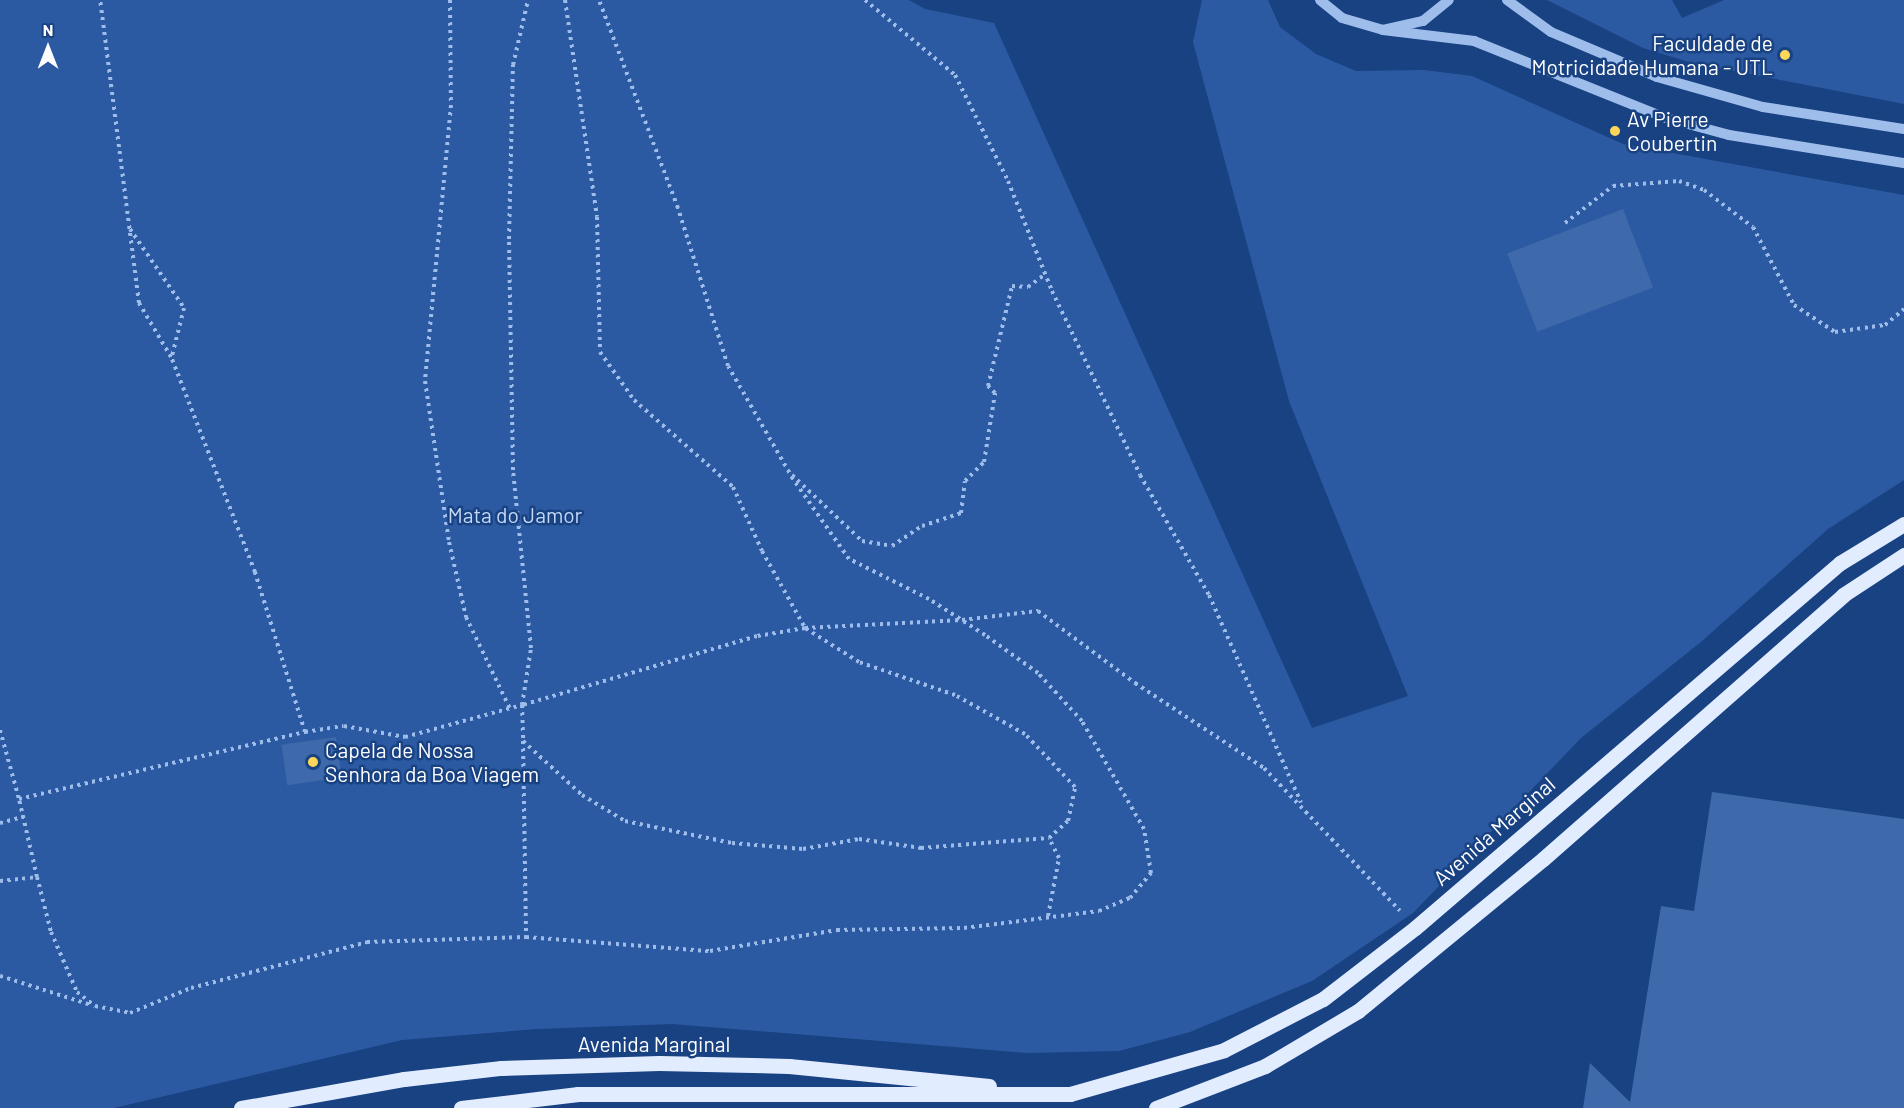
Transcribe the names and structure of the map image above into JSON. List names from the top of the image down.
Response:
{
  "streets": {
    "main road": ["Avenida Marginal"]
  },
  "parks": ["Mata do Jamor"],
  "places": ["Faculdade de Motricidade Humana - UTL", "Av Pierre Coubertin", "Capela de Nossa Senhora da Boa Viagem"],
  "north": "top"
}
